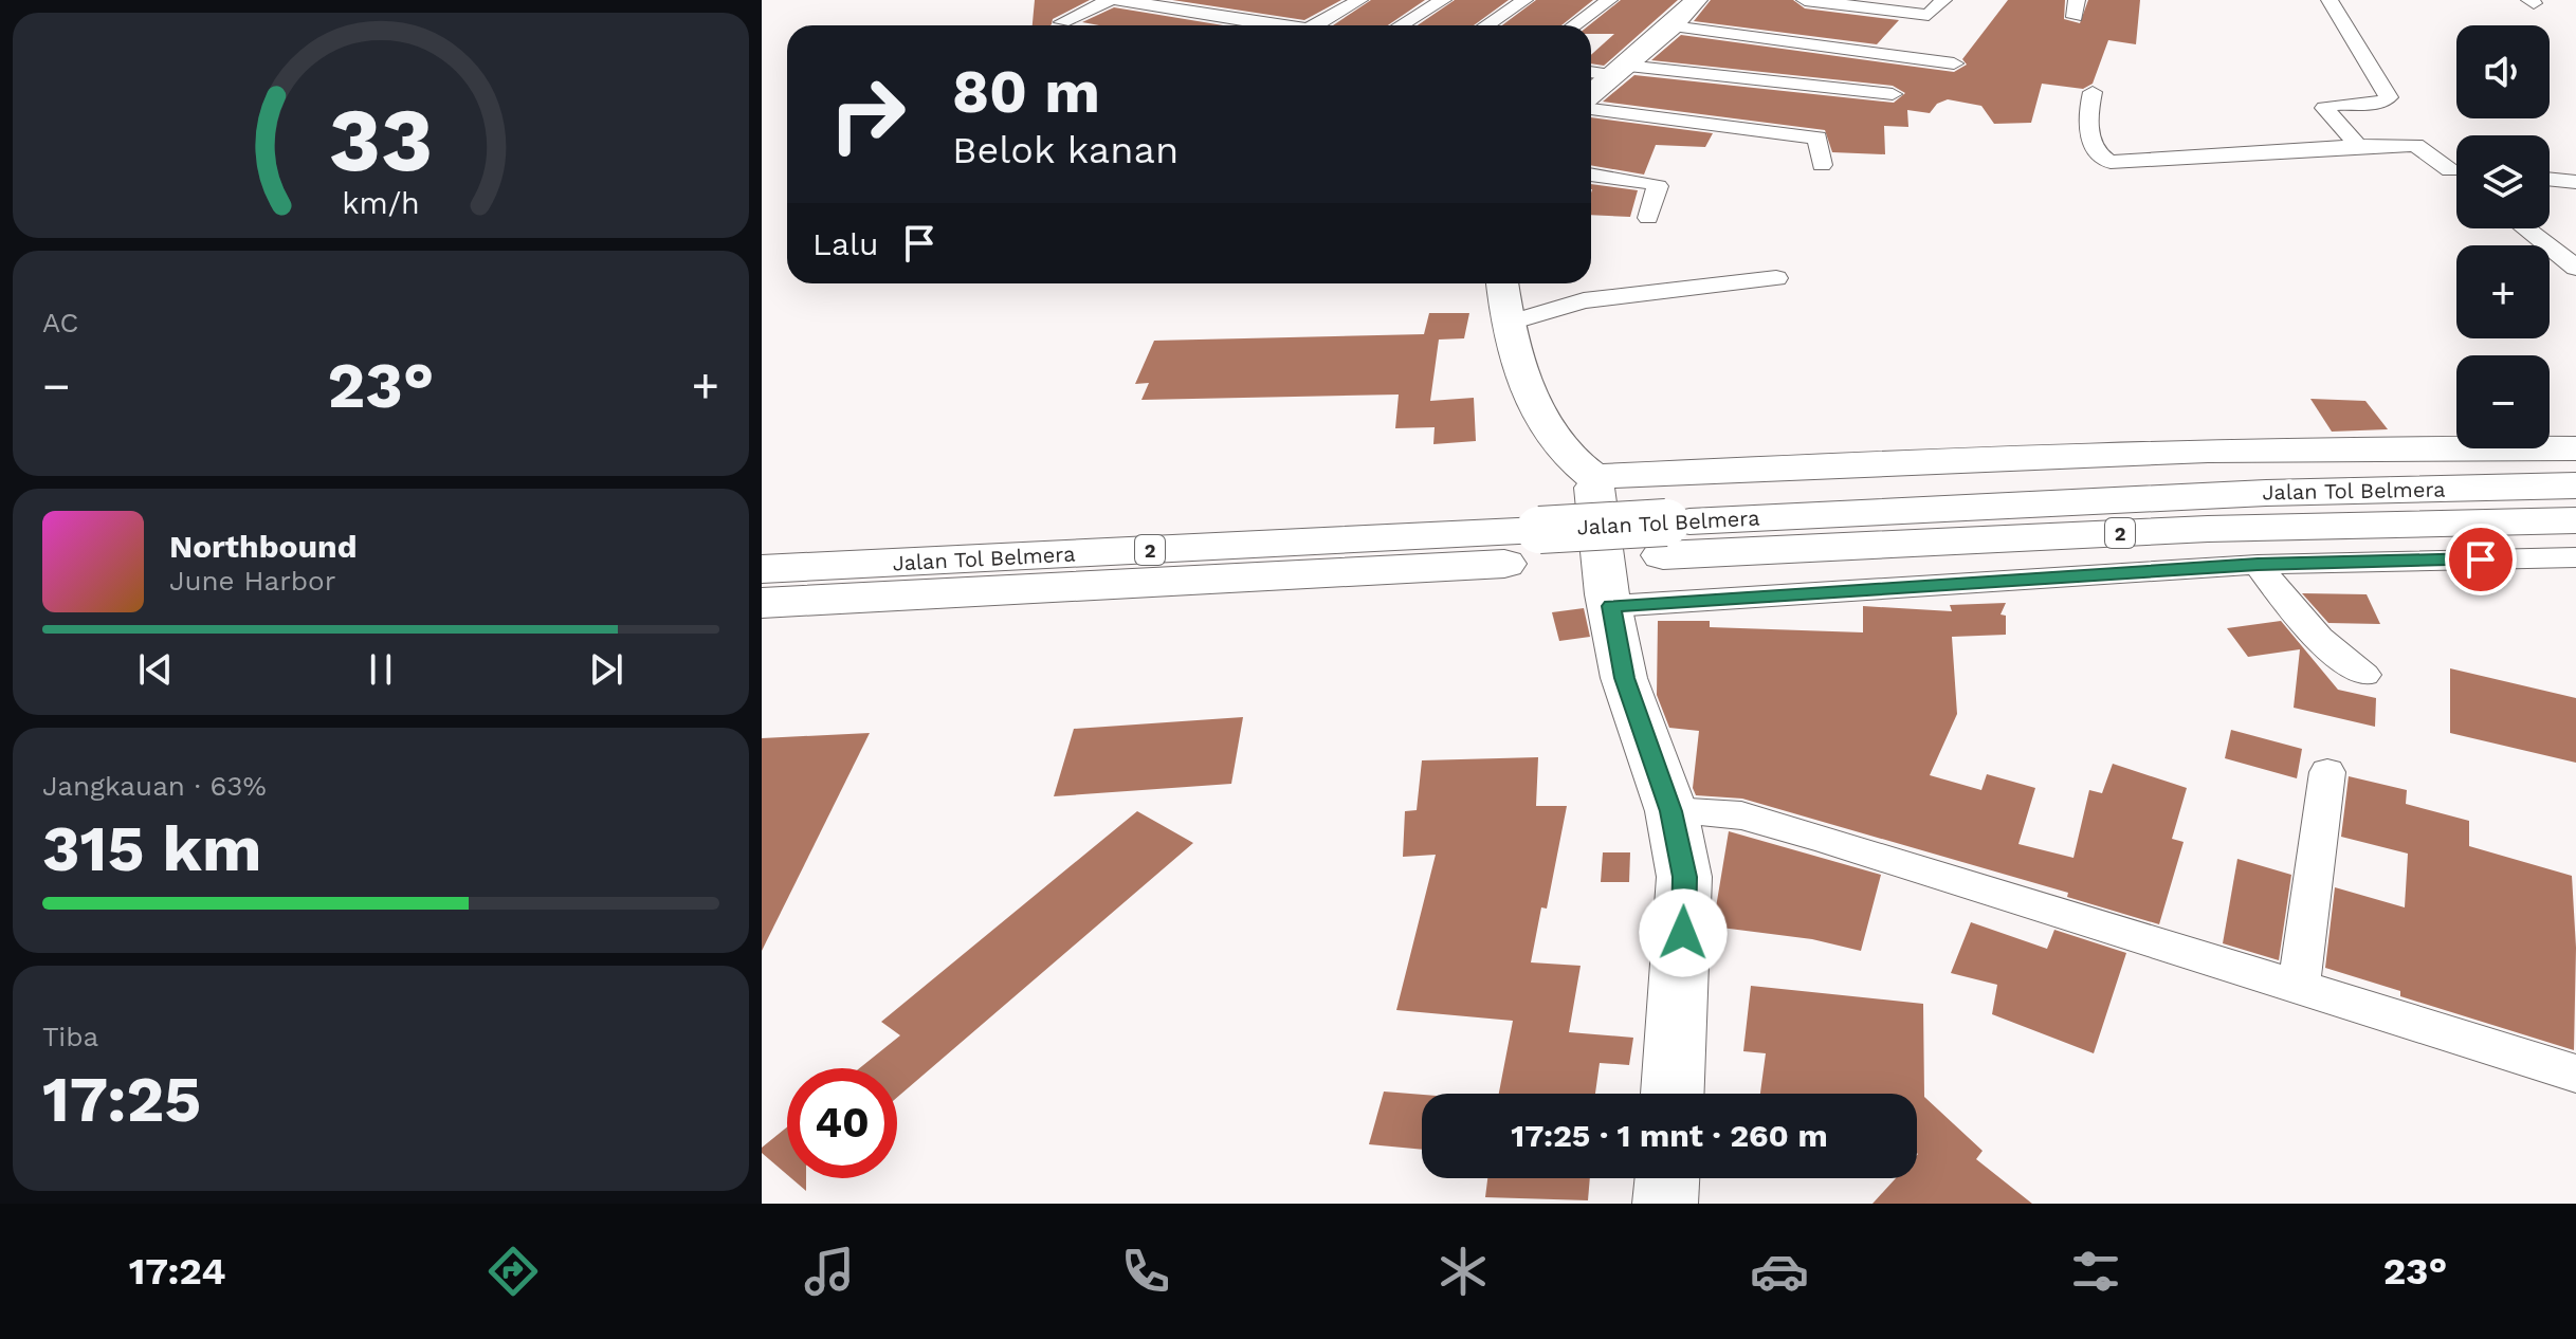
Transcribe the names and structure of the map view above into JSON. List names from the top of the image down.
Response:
{
  "streets": {
    "highway": ["Jalan Tol Belmera", "2"]
  },
  "page": {
    "map_buttons": ["+", "−"],
    "turn": ["80 m", "Belok kanan"],
    "then": "Lalu",
    "tile": [
      "AC",
      ["Jangkauan · 63%", "315 km"],
      ["Tiba", "17:25"]
    ],
    "heat": ["−", "23°", "+"],
    "song": ["Northbound", "June Harbor"],
    "limit": "40",
    "trip": "17:25 · 1 mnt · 260 m",
    "tabs": ["17:24", "23°"],
    "gauge": ["33", "km/h"]
  }
}
